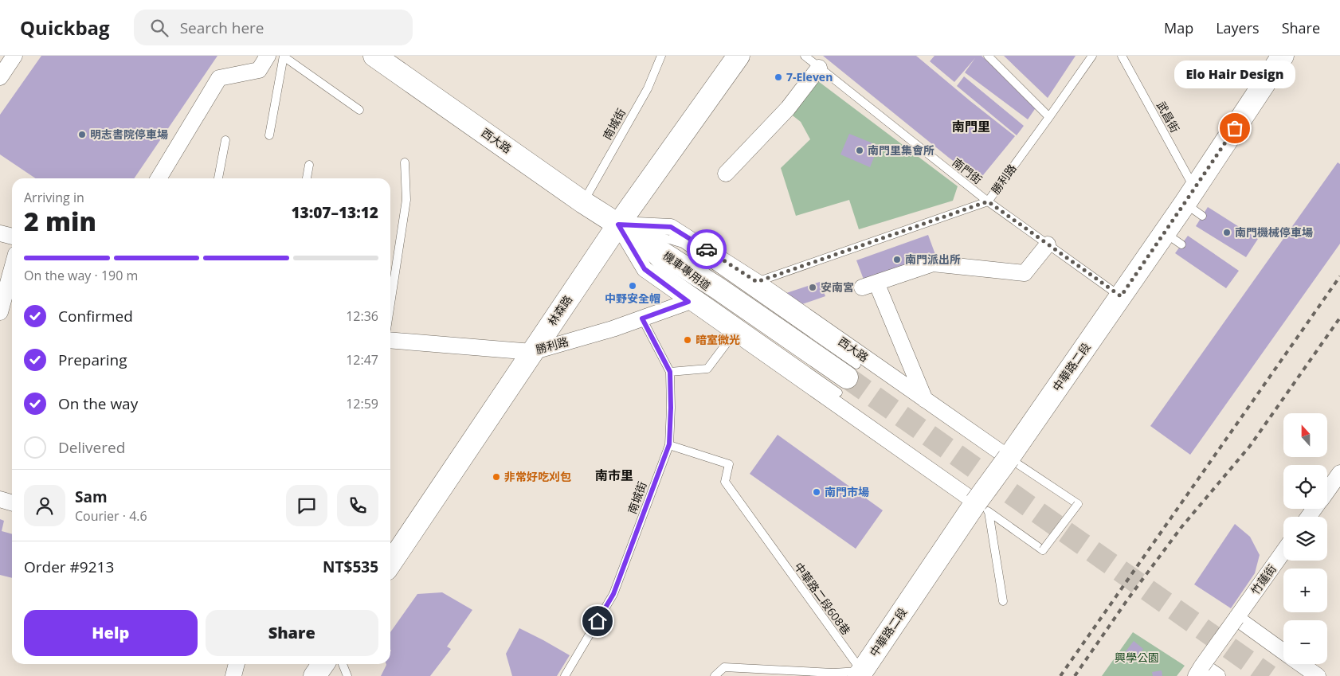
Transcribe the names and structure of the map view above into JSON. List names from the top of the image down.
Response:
{
  "streets": {
    "street": [
      "西大路",
      "勝利路",
      "林森路",
      "中華路二段",
      "竹蓮街"
    ],
    "lane": [
      "武昌街",
      "南城街",
      "南門街",
      "中華路二段608巷"
    ]
  },
  "crossings": [
    ["武昌街", "中華路二段"],
    ["南城街", "西大路"],
    ["南城街", "勝利路"],
    ["南城街", "中華路二段608巷"],
    ["西大路", "勝利路"],
    ["西大路", "林森路"],
    ["西大路", "中華路二段"],
    ["南門街", "勝利路"],
    ["南門街", "中華路二段"],
    ["勝利路", "林森路"]
  ],
  "districts": ["南門里", "南市里"],
  "parks": ["興學公園"],
  "places": [
    "7-Eleven",
    "Elo Hair Design",
    "明志書院停車場",
    "南門里集會所",
    "南門機械停車場",
    "南門派出所",
    "中野安全帽",
    "安南宮",
    "暗室微光",
    "非常好吃刈包",
    "南門市場"
  ],
  "north": "top",
  "page": {
    "header": "Quickbag",
    "search": "Search here",
    "nav": ["Map", "Layers", "Share"],
    "bubble": "Elo Hair Design",
    "heading": ["2 min", "Arriving in", "13:07–13:12"],
    "panel": [
      "Sam",
      "Courier · 4.6",
      "Order #9213",
      "NT$535"
    ],
    "bar": "On the way · 190 m",
    "list": [
      ["Confirmed", "12:36"],
      ["Preparing", "12:47"],
      ["On the way", "12:59"],
      "Delivered"
    ],
    "map_buttons": ["+", "−"],
    "buttons": ["Help", "Share"]
  }
}
